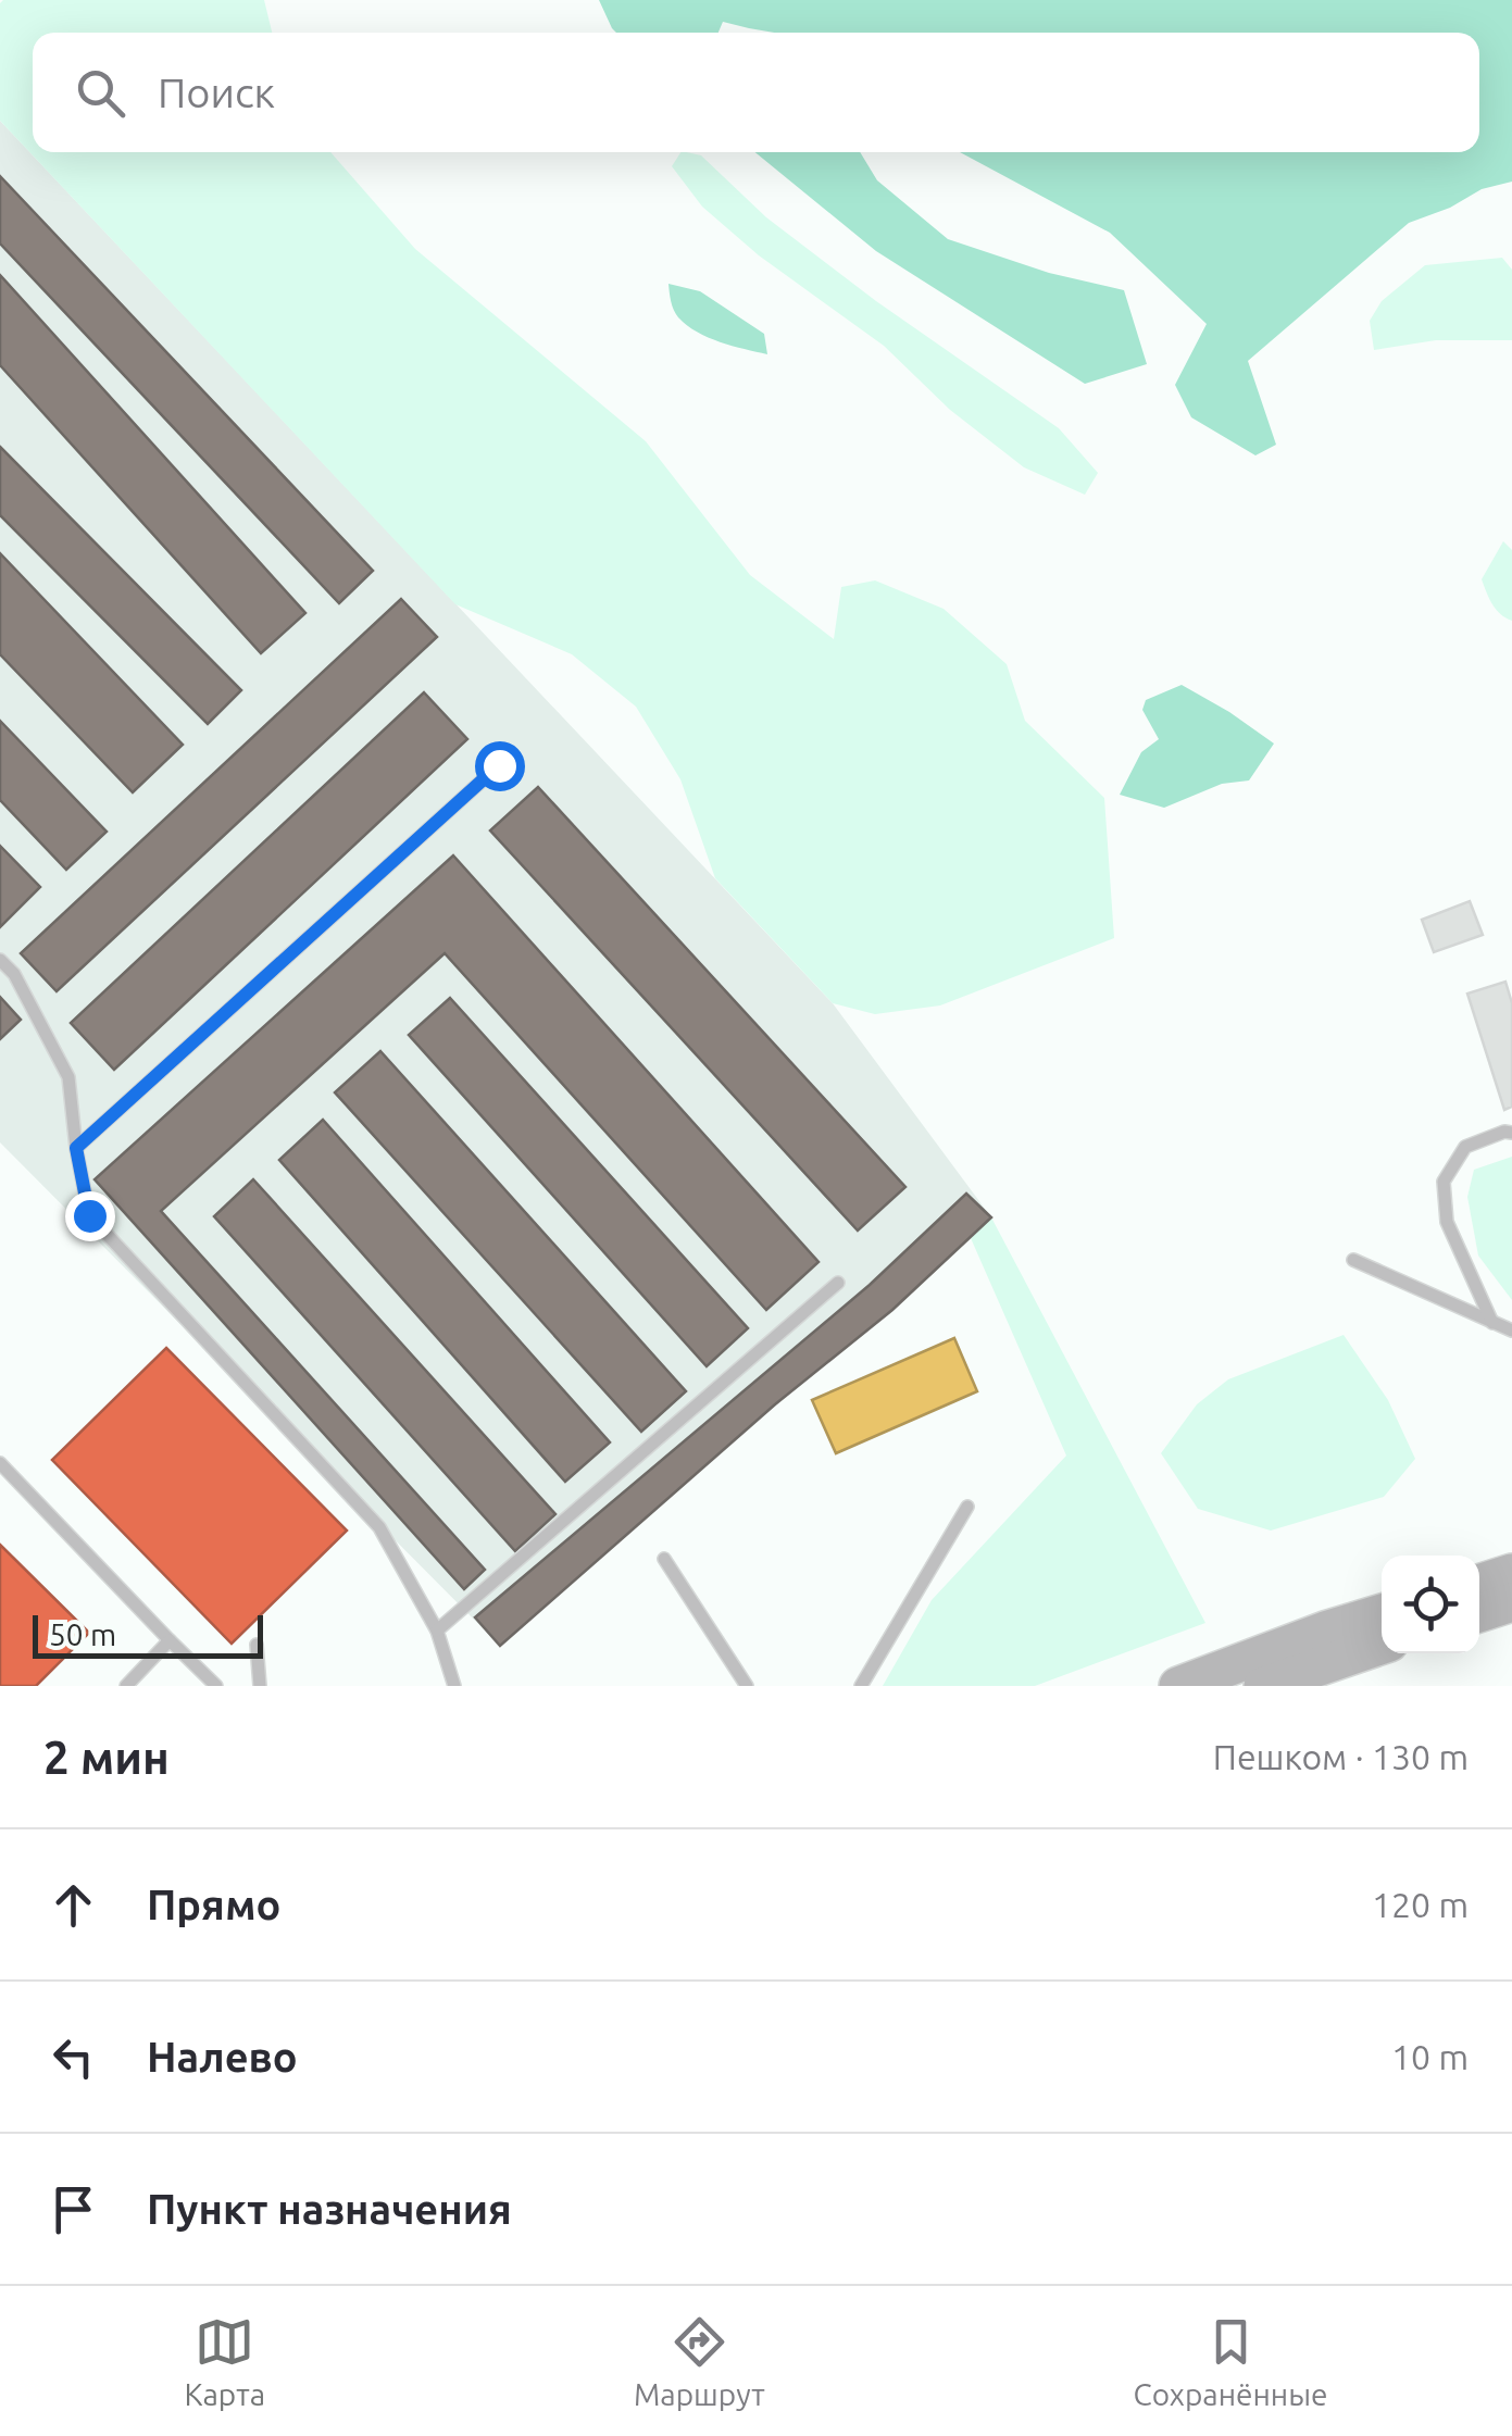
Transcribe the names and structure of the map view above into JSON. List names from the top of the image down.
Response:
{
  "scale_bar": "50 m",
  "page": {
    "search": "Поиск",
    "scale": "50 m",
    "heading": ["2 мин", "Пешком · 130 m"],
    "list": [
      ["Прямо", "120 m"],
      ["Налево", "10 m"],
      "Пункт назначения"
    ],
    "nav": ["Карта", "Маршрут", "Сохранённые"]
  }
}
